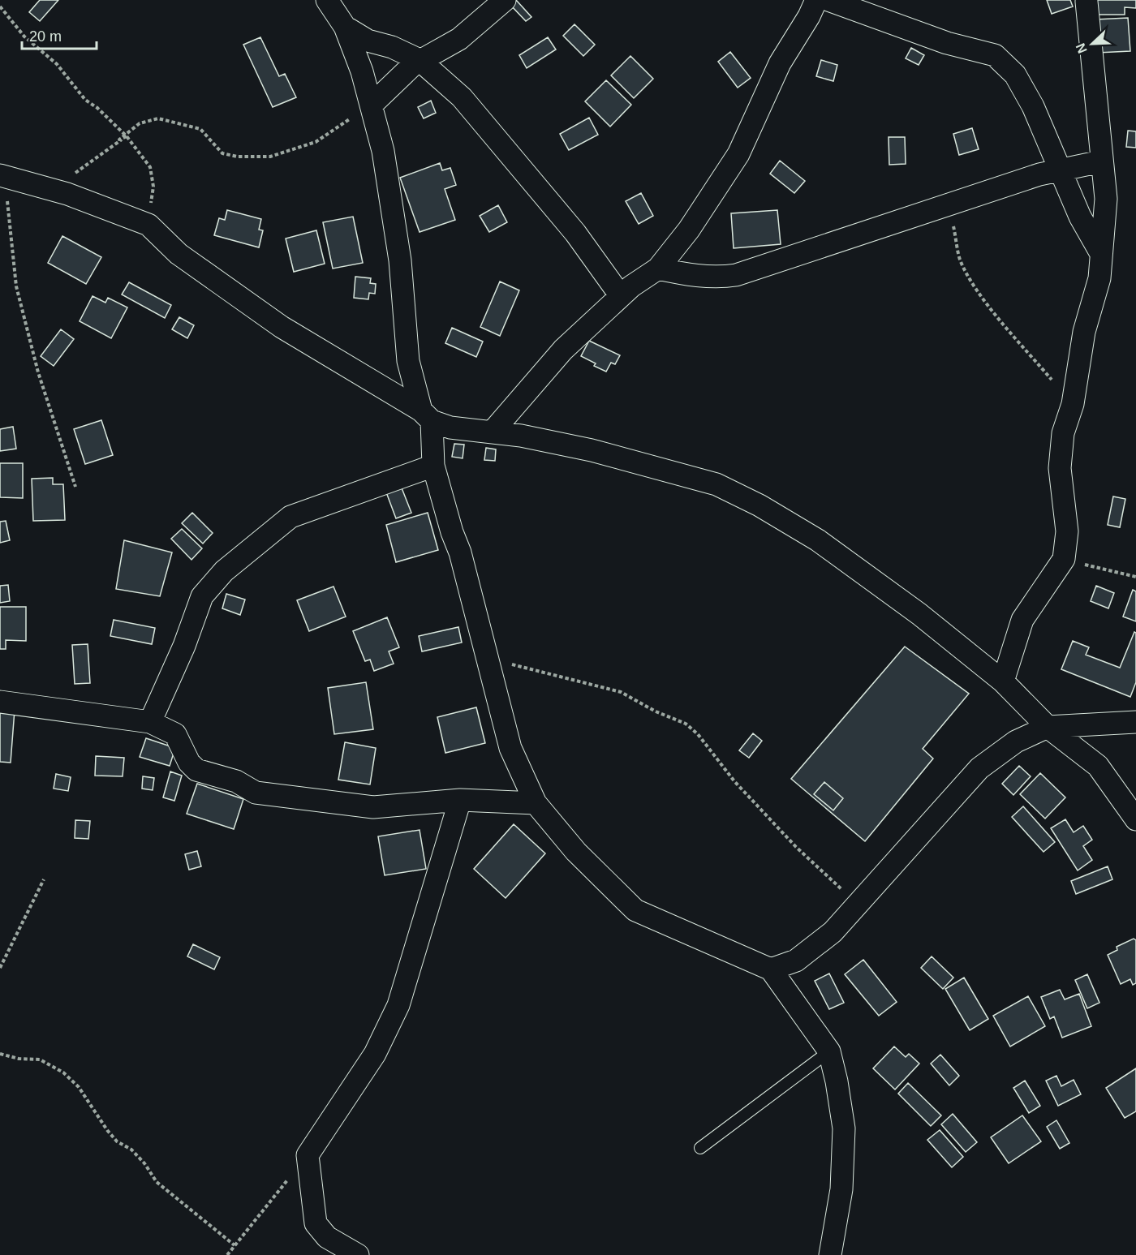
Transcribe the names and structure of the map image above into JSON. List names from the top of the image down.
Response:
{
  "scale_bar": "20 m",
  "north": "bottom left"
}
